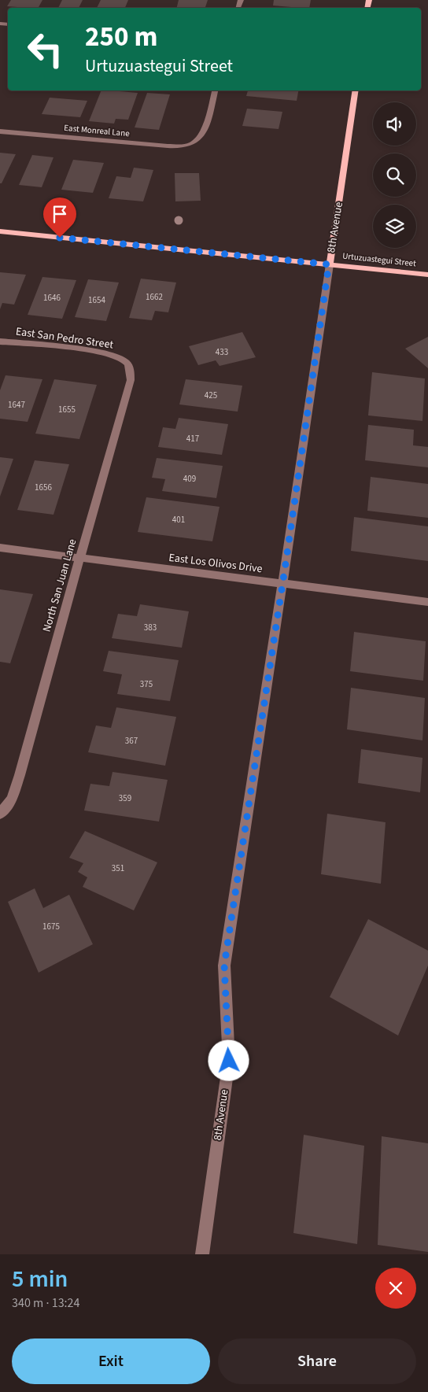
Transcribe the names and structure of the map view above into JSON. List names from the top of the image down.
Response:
{
  "streets": {
    "main road": ["8th Avenue", "Urtuzuastegui Street"],
    "street": [
      "East Monreal Lane",
      "East San Pedro Street",
      "East Los Olivos Drive",
      "North San Juan Lane"
    ]
  },
  "crossings": [
    ["8th Avenue", "Urtuzuastegui Street"],
    ["8th Avenue", "East Los Olivos Drive"],
    ["East San Pedro Street", "North San Juan Lane"],
    ["East Los Olivos Drive", "North San Juan Lane"]
  ],
  "house_numbers": [
    "1662",
    "1646",
    "1654",
    "433",
    "425",
    "1647",
    "1655",
    "417",
    "409",
    "1656",
    "401",
    "383",
    "375",
    "367",
    "359",
    "351",
    "1675"
  ],
  "page": {
    "turn": ["250 m", "Urtuzuastegui Street"],
    "heading": ["5 min", "340 m · 13:24"],
    "buttons": ["Exit", "Share"]
  }
}
